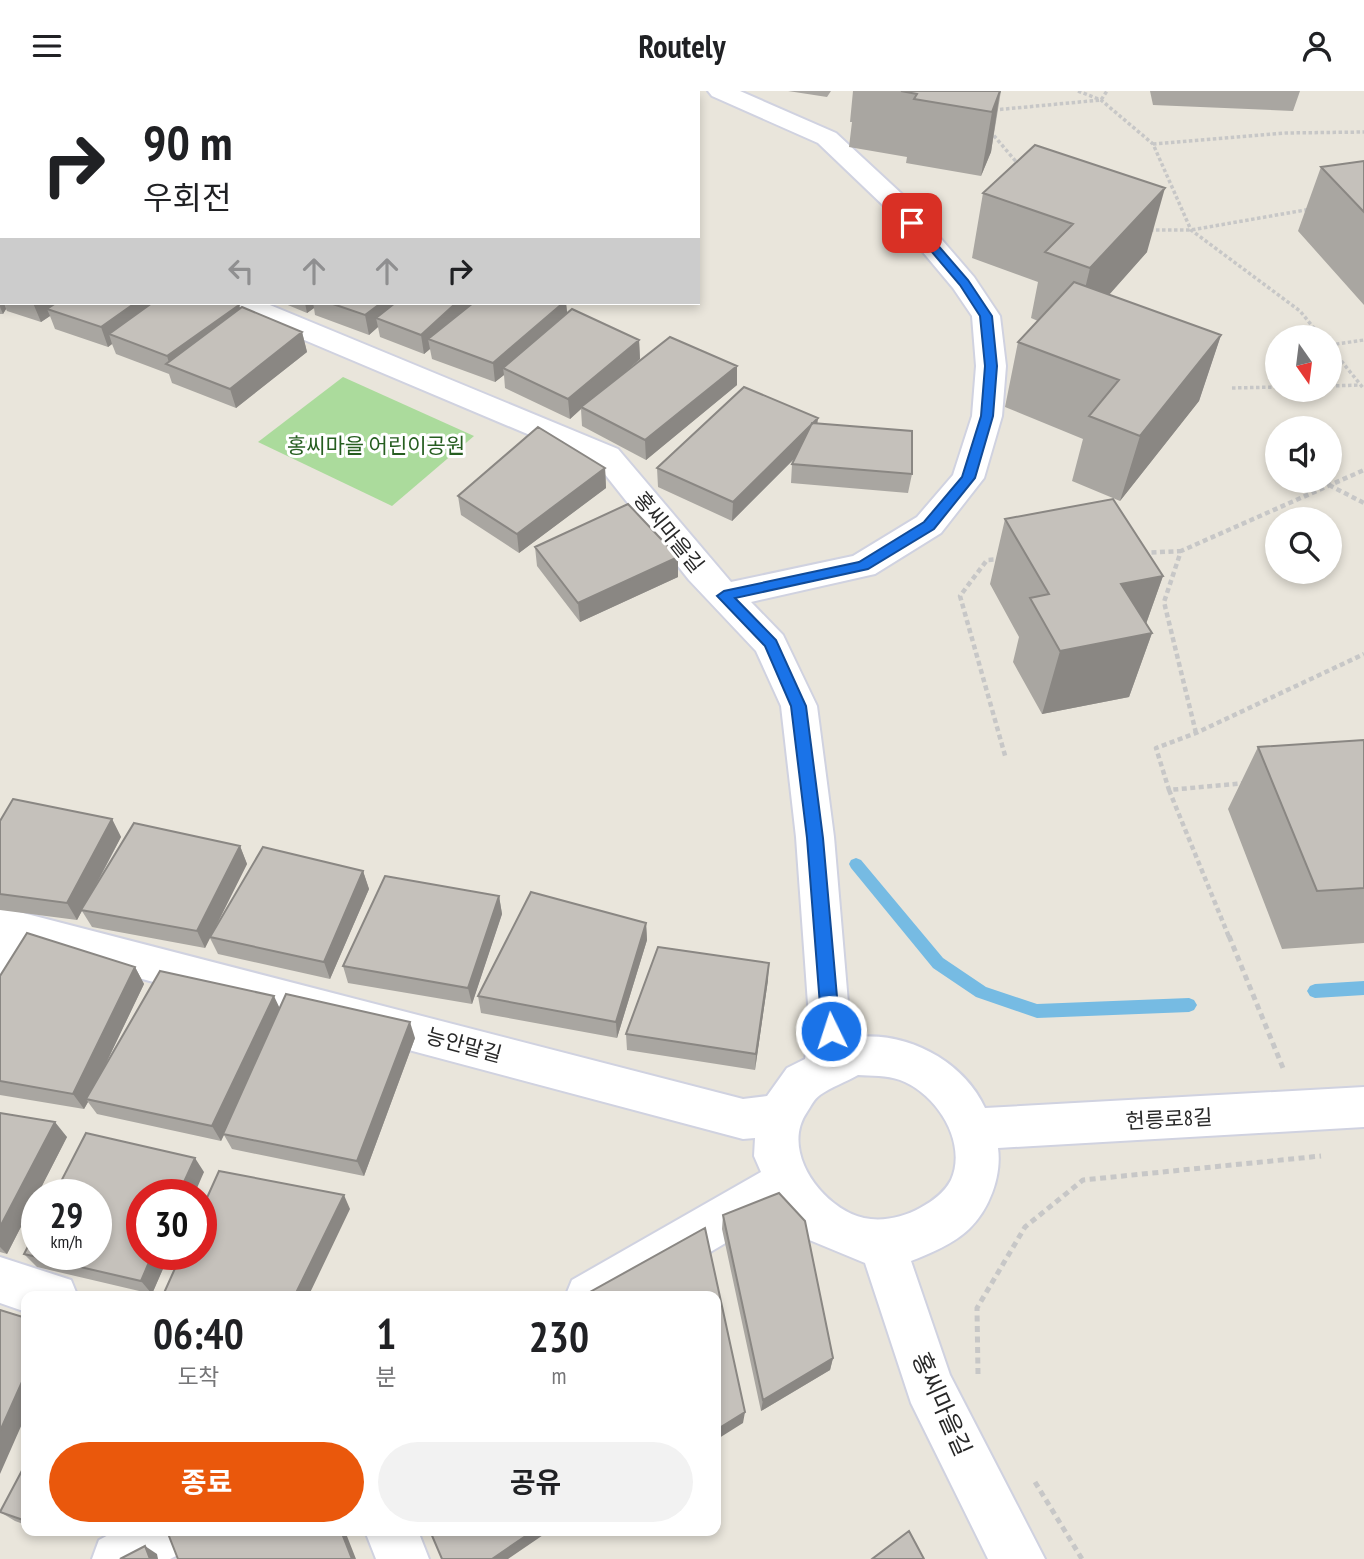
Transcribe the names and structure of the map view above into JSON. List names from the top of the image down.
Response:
{
  "streets": {
    "street": ["홍씨마을길", "능안말길", "헌릉로8길"]
  },
  "crossings": [
    ["홍씨마을길", "능안말길"],
    ["홍씨마을길", "헌릉로8길"],
    ["능안말길", "헌릉로8길"]
  ],
  "parks": ["홍씨마을 어린이공원"],
  "north": "bottom",
  "page": {
    "header": "Routely",
    "turn": ["90 m", "우회전"],
    "speed": "29 km/h",
    "limit": "30",
    "eta": [
      "06:40",
      "도착",
      "1",
      "분",
      "230",
      "m"
    ],
    "buttons": ["종료", "공유"]
  }
}
